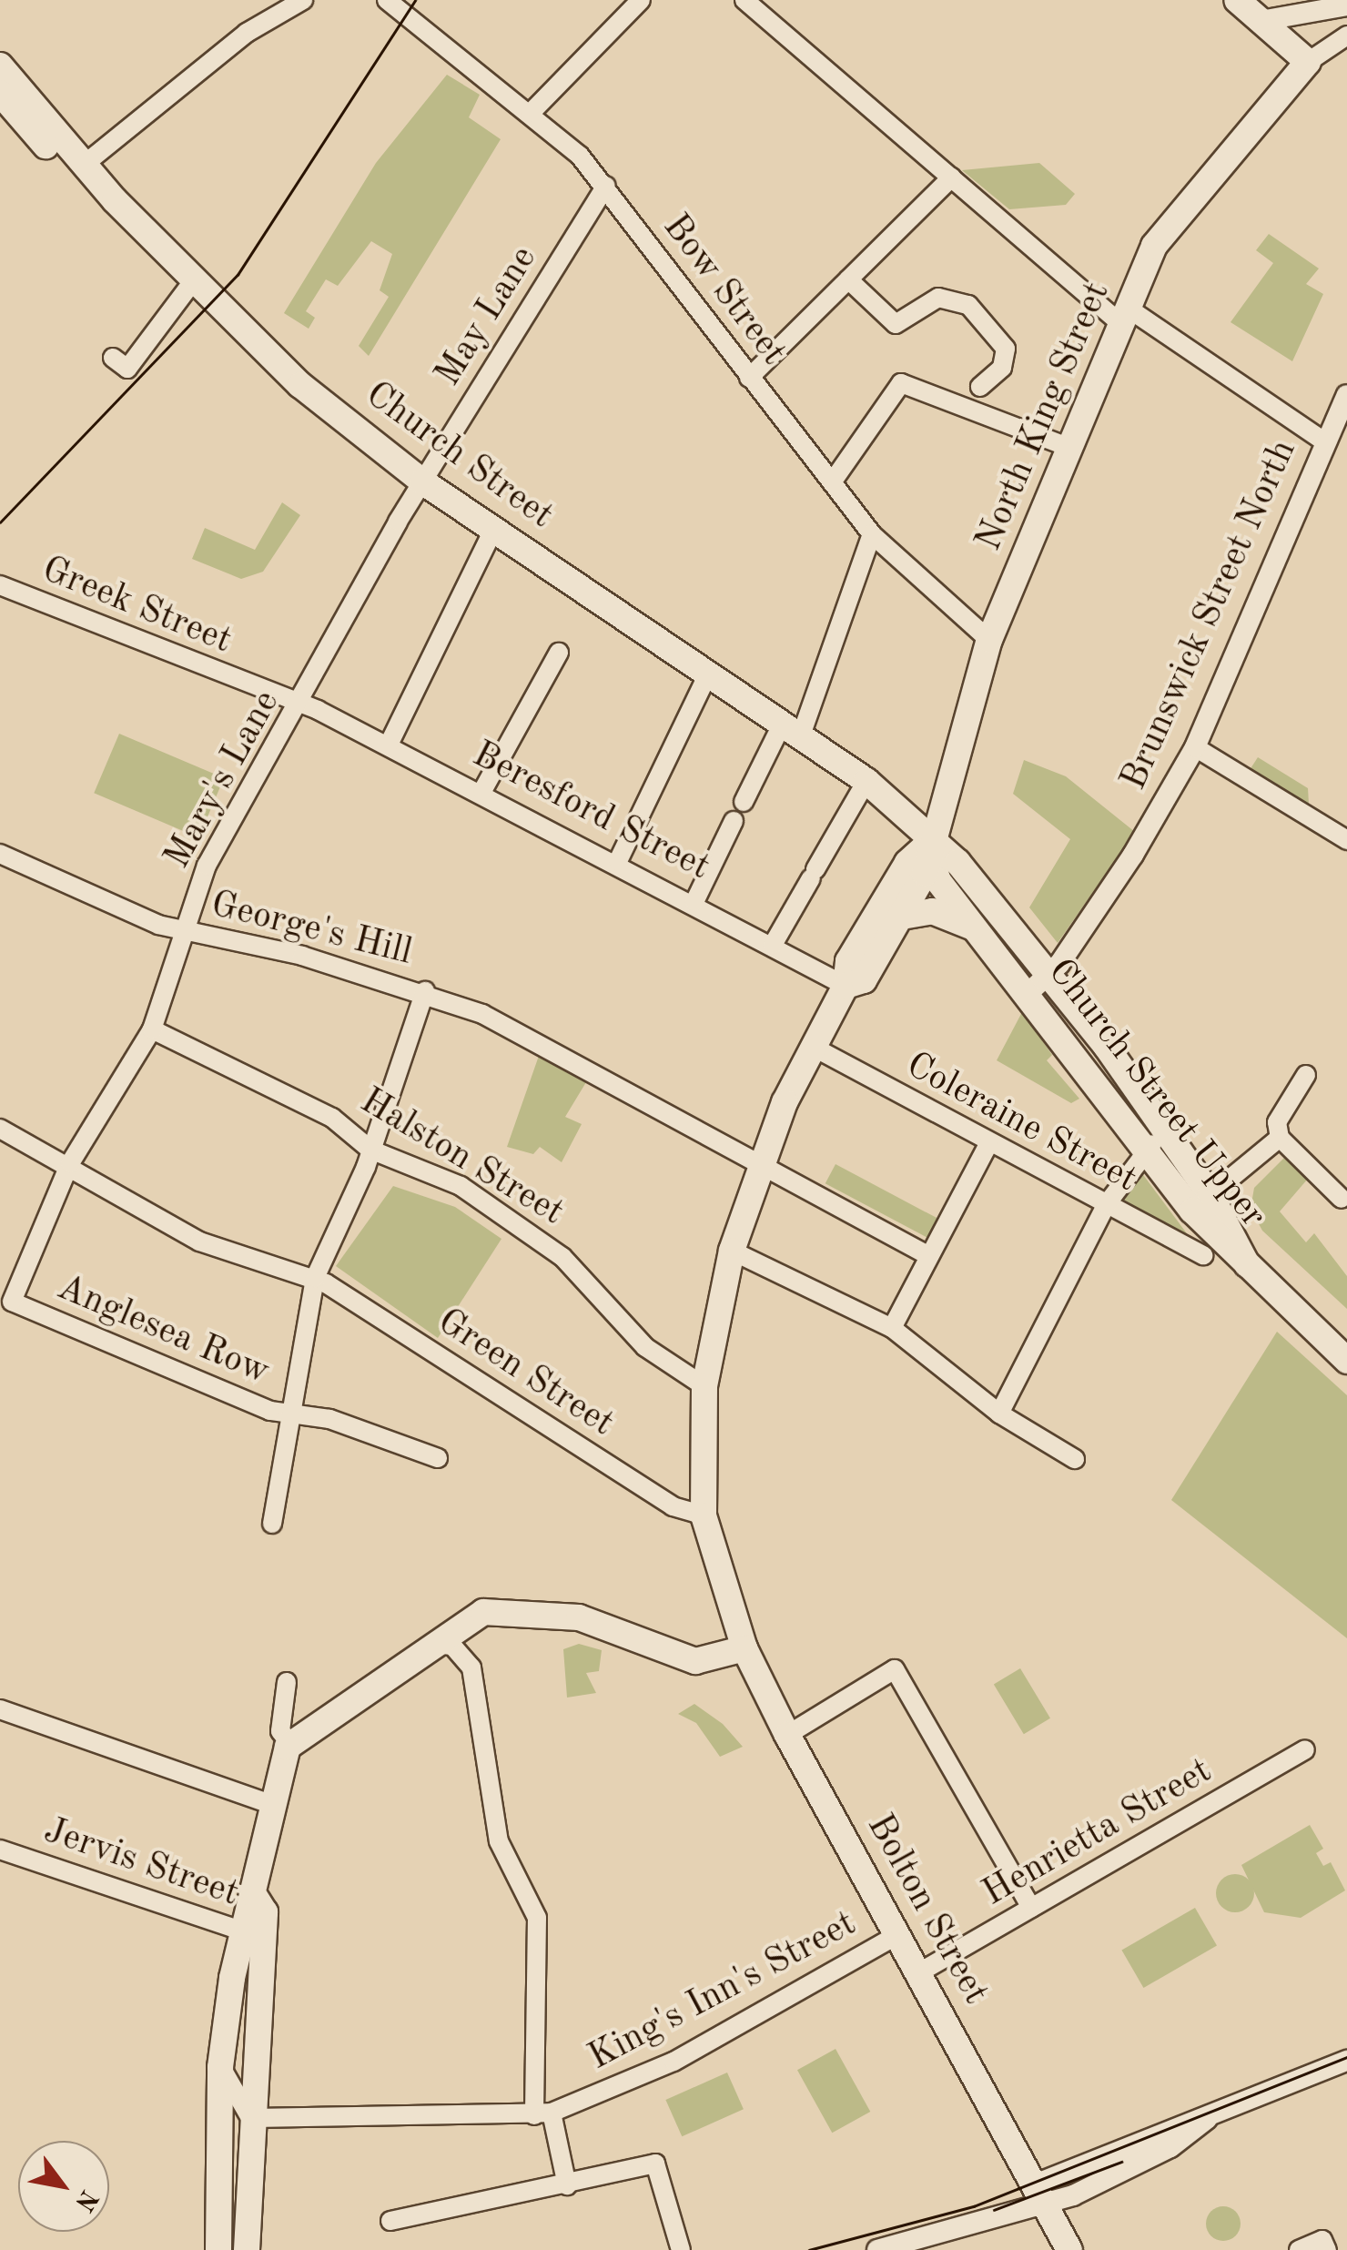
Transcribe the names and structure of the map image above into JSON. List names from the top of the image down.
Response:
{
  "streets": {
    "main road": [
      "North King Street",
      "Church Street",
      "Church Street Upper",
      "Bolton Street"
    ],
    "street": [
      "Bow Street",
      "May Lane",
      "Greek Street",
      "Brunswick Street North",
      "Mary's Lane",
      "Beresford Street",
      "George's Hill",
      "Coleraine Street",
      "Halston Street",
      "Anglesea Row",
      "Green Street",
      "Henrietta Street",
      "Jervis Street",
      "King's Inn's Street"
    ]
  },
  "crossings": [
    ["Bow Street", "May Lane"],
    ["Bow Street", "North King Street"],
    ["May Lane", "Church Street"],
    ["May Lane", "Mary's Lane"],
    ["North King Street", "Church Street"],
    ["North King Street", "Beresford Street"],
    ["North King Street", "George's Hill"],
    ["North King Street", "Church Street Upper"],
    ["North King Street", "Coleraine Street"],
    ["North King Street", "Halston Street"],
    ["North King Street", "Green Street"],
    ["North King Street", "Bolton Street"],
    ["Church Street", "Mary's Lane"],
    ["Church Street", "Church Street Upper"],
    ["Greek Street", "Mary's Lane"],
    ["Greek Street", "Beresford Street"],
    ["Brunswick Street North", "Church Street Upper"],
    ["Mary's Lane", "Beresford Street"],
    ["Mary's Lane", "George's Hill"],
    ["Mary's Lane", "Halston Street"],
    ["Mary's Lane", "Anglesea Row"],
    ["Mary's Lane", "Green Street"],
    ["Henrietta Street", "Bolton Street"],
    ["Bolton Street", "King's Inn's Street"]
  ],
  "north": "bottom right"
}
